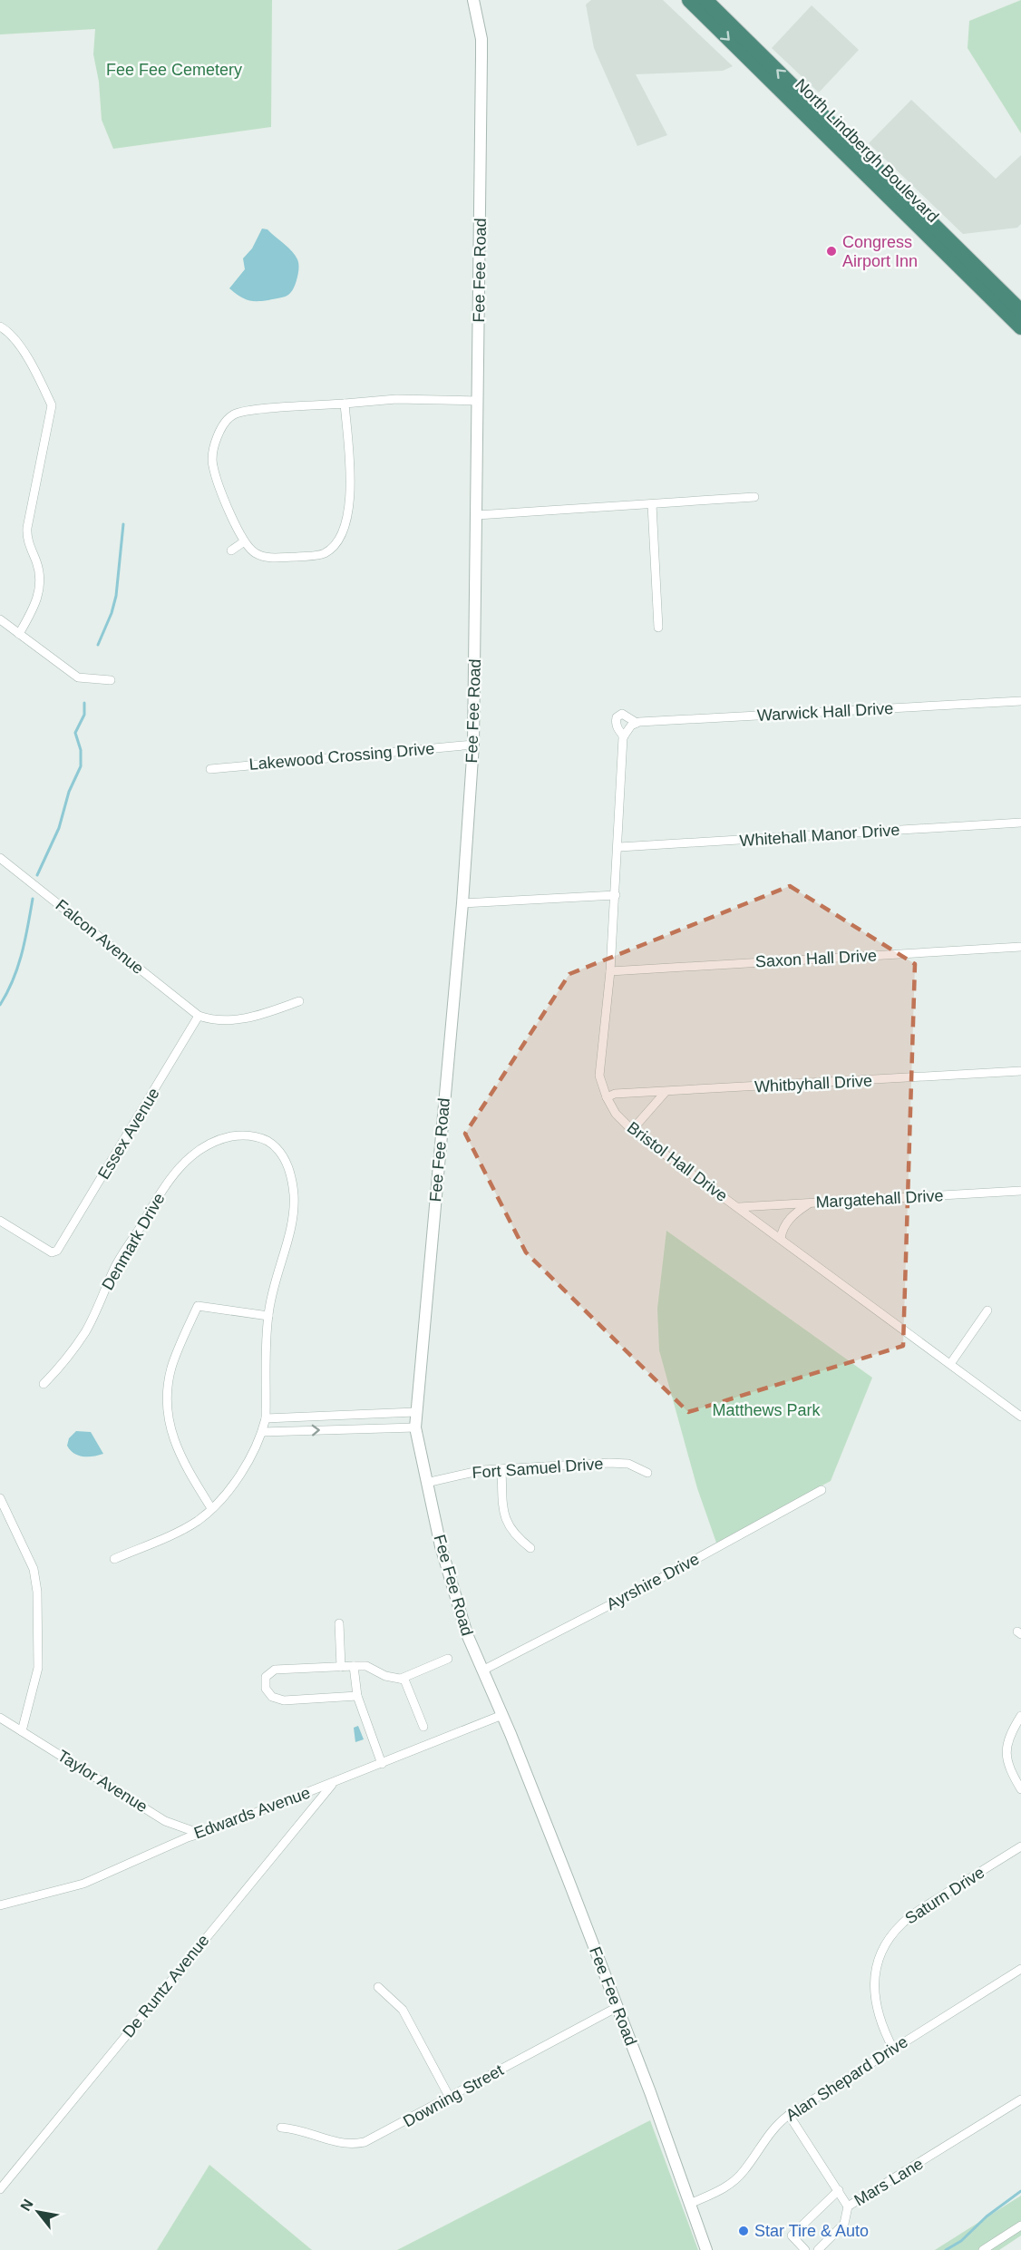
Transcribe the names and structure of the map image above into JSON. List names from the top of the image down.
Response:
{
  "streets": {
    "highway": ["North Lindbergh Boulevard"],
    "street": [
      "Fee Fee Road",
      "Warwick Hall Drive",
      "Lakewood Crossing Drive",
      "Whitehall Manor Drive",
      "Falcon Avenue",
      "Saxon Hall Drive",
      "Whitbyhall Drive",
      "Essex Avenue",
      "Bristol Hall Drive",
      "Margatehall Drive",
      "Denmark Drive",
      "Fort Samuel Drive",
      "Ayrshire Drive",
      "Taylor Avenue",
      "Edwards Avenue",
      "Saturn Drive",
      "De Runtz Avenue",
      "Alan Shepard Drive",
      "Downing Street",
      "Mars Lane"
    ]
  },
  "crossings": [
    ["Fee Fee Road", "Lakewood Crossing Drive"],
    ["Fee Fee Road", "Fort Samuel Drive"],
    ["Fee Fee Road", "Ayrshire Drive"],
    ["Fee Fee Road", "Edwards Avenue"],
    ["Fee Fee Road", "Alan Shepard Drive"],
    ["Fee Fee Road", "Downing Street"],
    ["Warwick Hall Drive", "Bristol Hall Drive"],
    ["Whitehall Manor Drive", "Bristol Hall Drive"],
    ["Falcon Avenue", "Essex Avenue"],
    ["Saxon Hall Drive", "Bristol Hall Drive"],
    ["Whitbyhall Drive", "Bristol Hall Drive"],
    ["Bristol Hall Drive", "Margatehall Drive"],
    ["Taylor Avenue", "Edwards Avenue"],
    ["Edwards Avenue", "De Runtz Avenue"],
    ["Saturn Drive", "Alan Shepard Drive"],
    ["Alan Shepard Drive", "Mars Lane"]
  ],
  "parks": ["Fee Fee Cemetery", "Matthews Park"],
  "places": ["Congress Airport Inn", "Star Tire & Auto"],
  "north": "top left"
}
